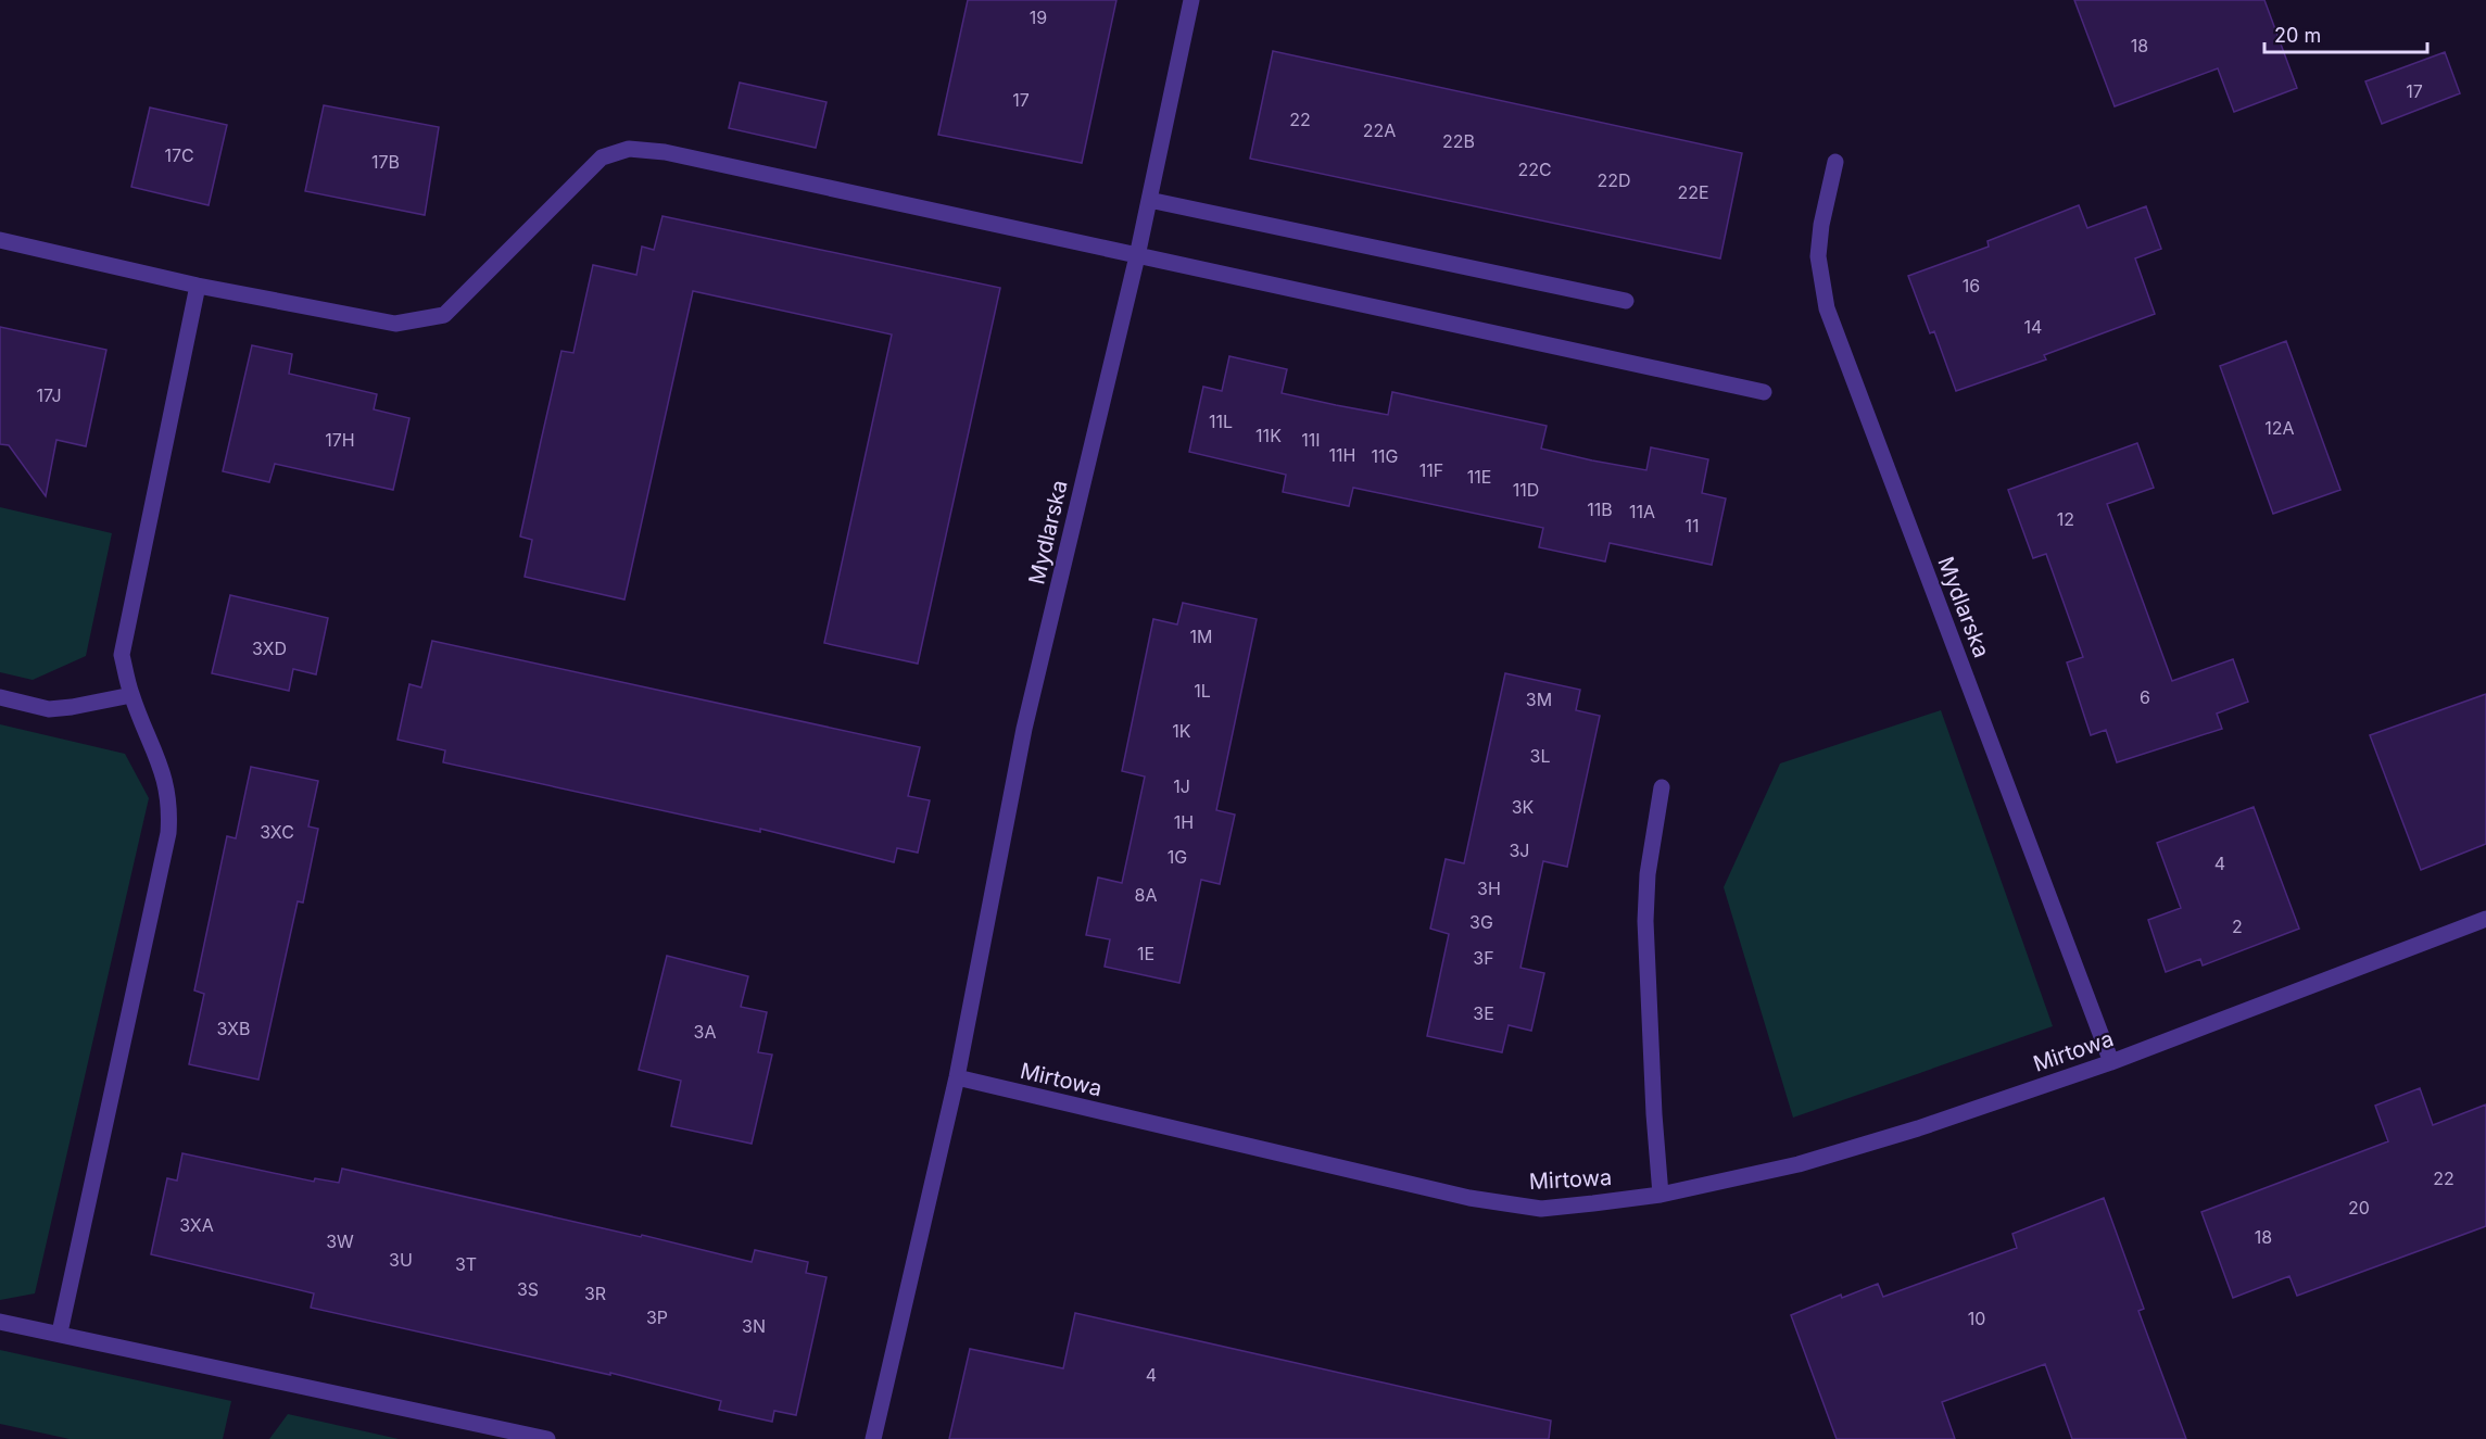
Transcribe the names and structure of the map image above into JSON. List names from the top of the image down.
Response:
{
  "streets": {
    "street": ["Mydlarska", "Mirtowa"]
  },
  "crossings": [
    ["Mydlarska", "Mirtowa"]
  ],
  "house_numbers": [
    "19",
    "18",
    "17",
    "17",
    "22",
    "22A",
    "22B",
    "17C",
    "17B",
    "22C",
    "22D",
    "22E",
    "16",
    "14",
    "17J",
    "11L",
    "12A",
    "11K",
    "17H",
    "11I",
    "11H",
    "11G",
    "11F",
    "11E",
    "11D",
    "11B",
    "11A",
    "12",
    "11",
    "1M",
    "3XD",
    "1L",
    "6",
    "3M",
    "1K",
    "3L",
    "1J",
    "3K",
    "1H",
    "3XC",
    "3J",
    "1G",
    "4",
    "3H",
    "8A",
    "3G",
    "2",
    "1E",
    "3F",
    "3E",
    "3XB",
    "3A",
    "22",
    "20",
    "3XA",
    "18",
    "3W",
    "3U",
    "3T",
    "3S",
    "3R",
    "3P",
    "10",
    "3N",
    "4"
  ],
  "scale_bar": "20 m"
}
